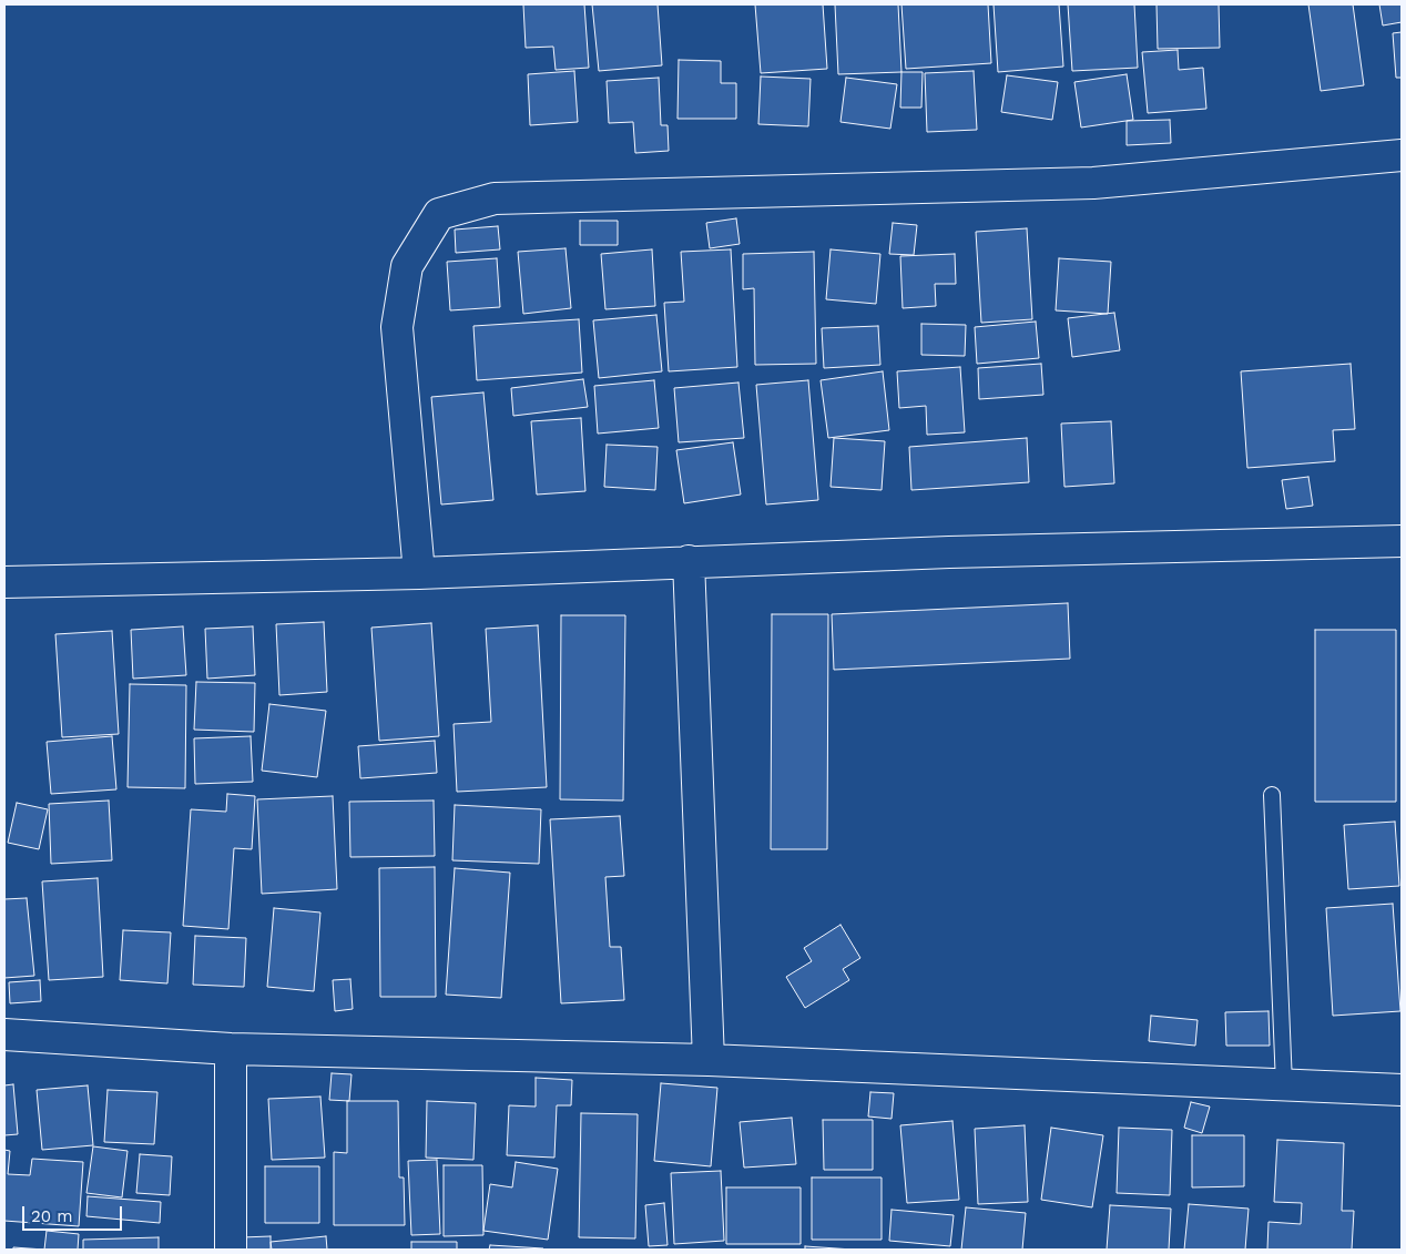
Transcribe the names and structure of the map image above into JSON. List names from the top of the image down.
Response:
{
  "scale_bar": "20 m"
}
